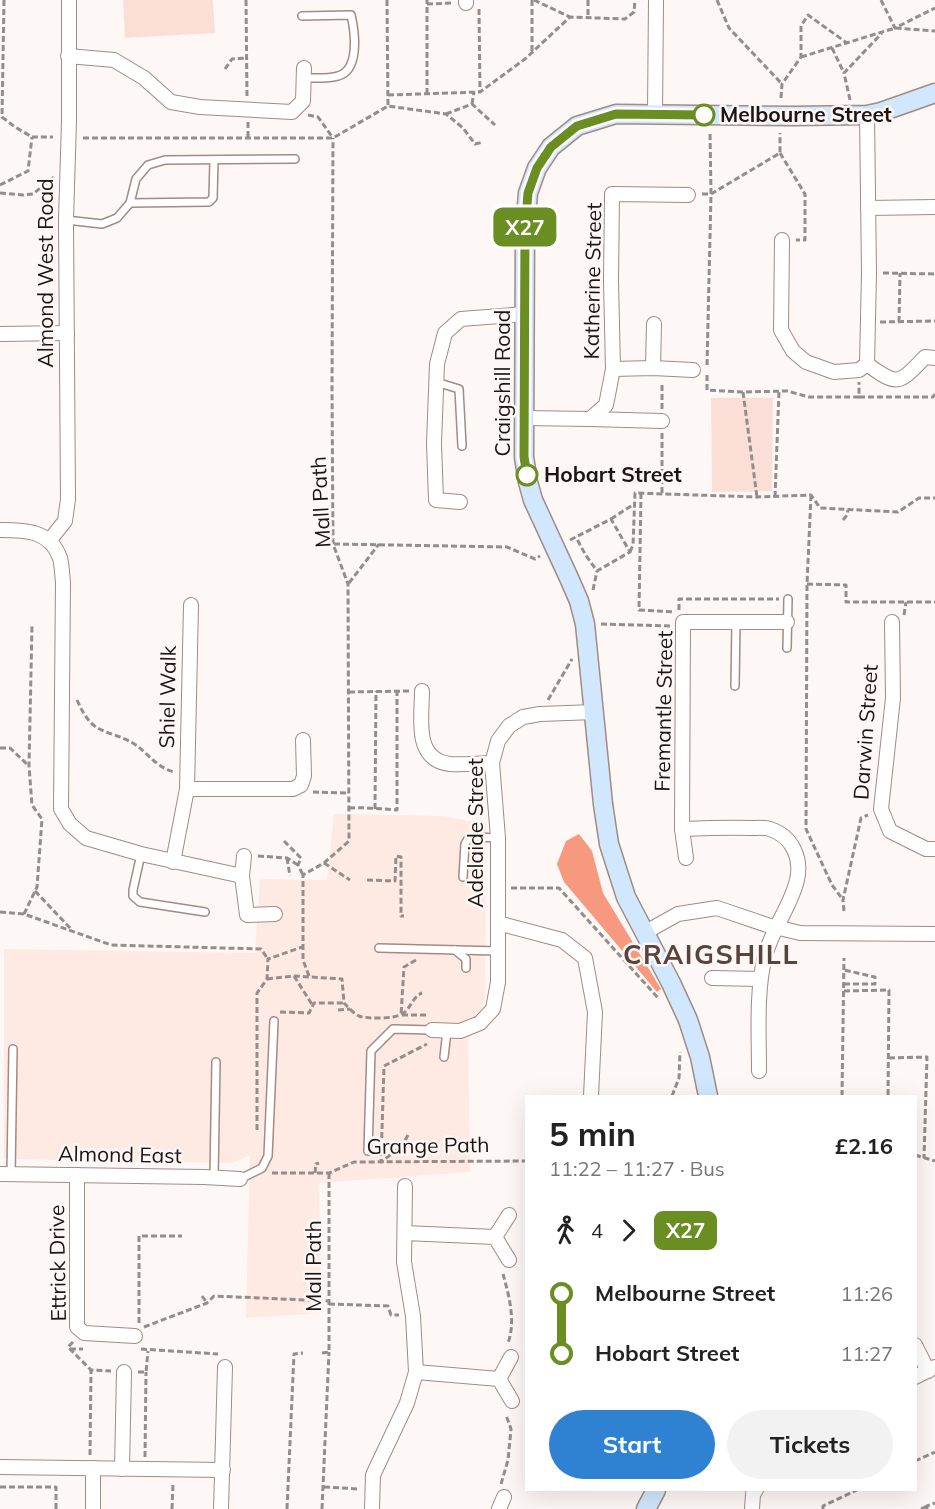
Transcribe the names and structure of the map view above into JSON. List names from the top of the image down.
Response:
{
  "streets": {
    "street": [
      "Almond West Road",
      "Katherine Street",
      "Craigshill Road",
      "Shiel Walk",
      "Fremantle Street",
      "Darwin Street",
      "Adelaide Street",
      "Almond East",
      "Ettrick Drive"
    ],
    "path": ["Mall Path", "Grange Path"]
  },
  "crossings": [
    ["Craigshill Road", "Adelaide Street"],
    ["Mall Path", "Grange Path"],
    ["Almond East", "Ettrick Drive"]
  ],
  "districts": ["CRAIGSHILL"],
  "places": ["Melbourne Street", "Hobart Street"],
  "lines": ["bus line X27"],
  "page": {
    "on_map": "X27",
    "heading": ["5 min", "11:22 – 11:27 · Bus", "£2.16"],
    "legs": ["4", "X27"],
    "list": [
      {
        "name": "Melbourne Street",
        "value": "11:26"
      },
      {
        "name": "Hobart Street",
        "value": "11:27"
      }
    ],
    "buttons": ["Start", "Tickets"]
  }
}
